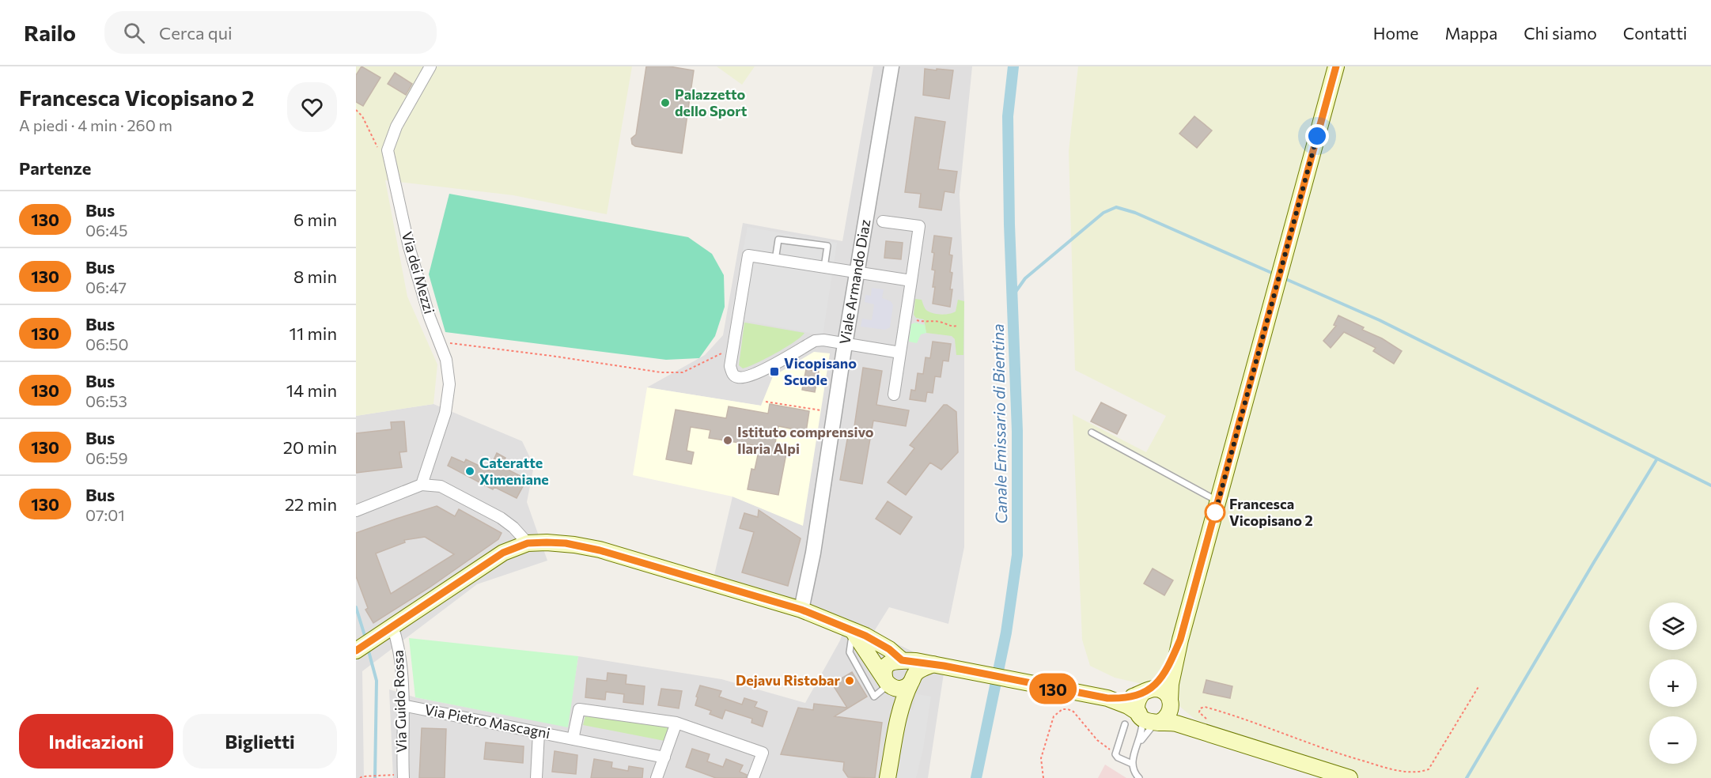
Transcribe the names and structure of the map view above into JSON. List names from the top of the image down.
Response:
{
  "streets": {
    "street": [
      "Via dei Mezzi",
      "Viale Armando Diaz",
      "Via Guido Rossa",
      "Via Pietro Mascagni"
    ]
  },
  "crossings": [
    ["Via Guido Rossa", "Via Pietro Mascagni"]
  ],
  "water": ["Canale Emissario di Bientina"],
  "places": {
    "other": [
      "Palazzetto dello Sport",
      "Istituto comprensivo Ilaria Alpi",
      "Cateratte Ximeniane",
      "Francesca Vicopisano 2",
      "Dejavu Ristobar"
    ],
    "transit": ["Vicopisano Scuole"]
  },
  "lines": ["bus line 130"],
  "page": {
    "header": "Railo",
    "search": "Cerca qui",
    "nav": [
      "Home",
      "Mappa",
      "Chi siamo",
      "Contatti"
    ],
    "heading": [
      ["Francesca Vicopisano 2", "A piedi · 4 min · 260 m"],
      "Partenze"
    ],
    "on_map": "130",
    "list": [
      {
        "mark": "130",
        "name": "Bus",
        "note": "06:45",
        "value": "6 min"
      },
      {
        "mark": "130",
        "name": "Bus",
        "note": "06:47",
        "value": "8 min"
      },
      {
        "mark": "130",
        "name": "Bus",
        "note": "06:50",
        "value": "11 min"
      },
      {
        "mark": "130",
        "name": "Bus",
        "note": "06:53",
        "value": "14 min"
      },
      {
        "mark": "130",
        "name": "Bus",
        "note": "06:59",
        "value": "20 min"
      },
      {
        "mark": "130",
        "name": "Bus",
        "note": "07:01",
        "value": "22 min"
      }
    ],
    "map_buttons": ["+", "−"],
    "buttons": ["Indicazioni", "Biglietti"]
  }
}
